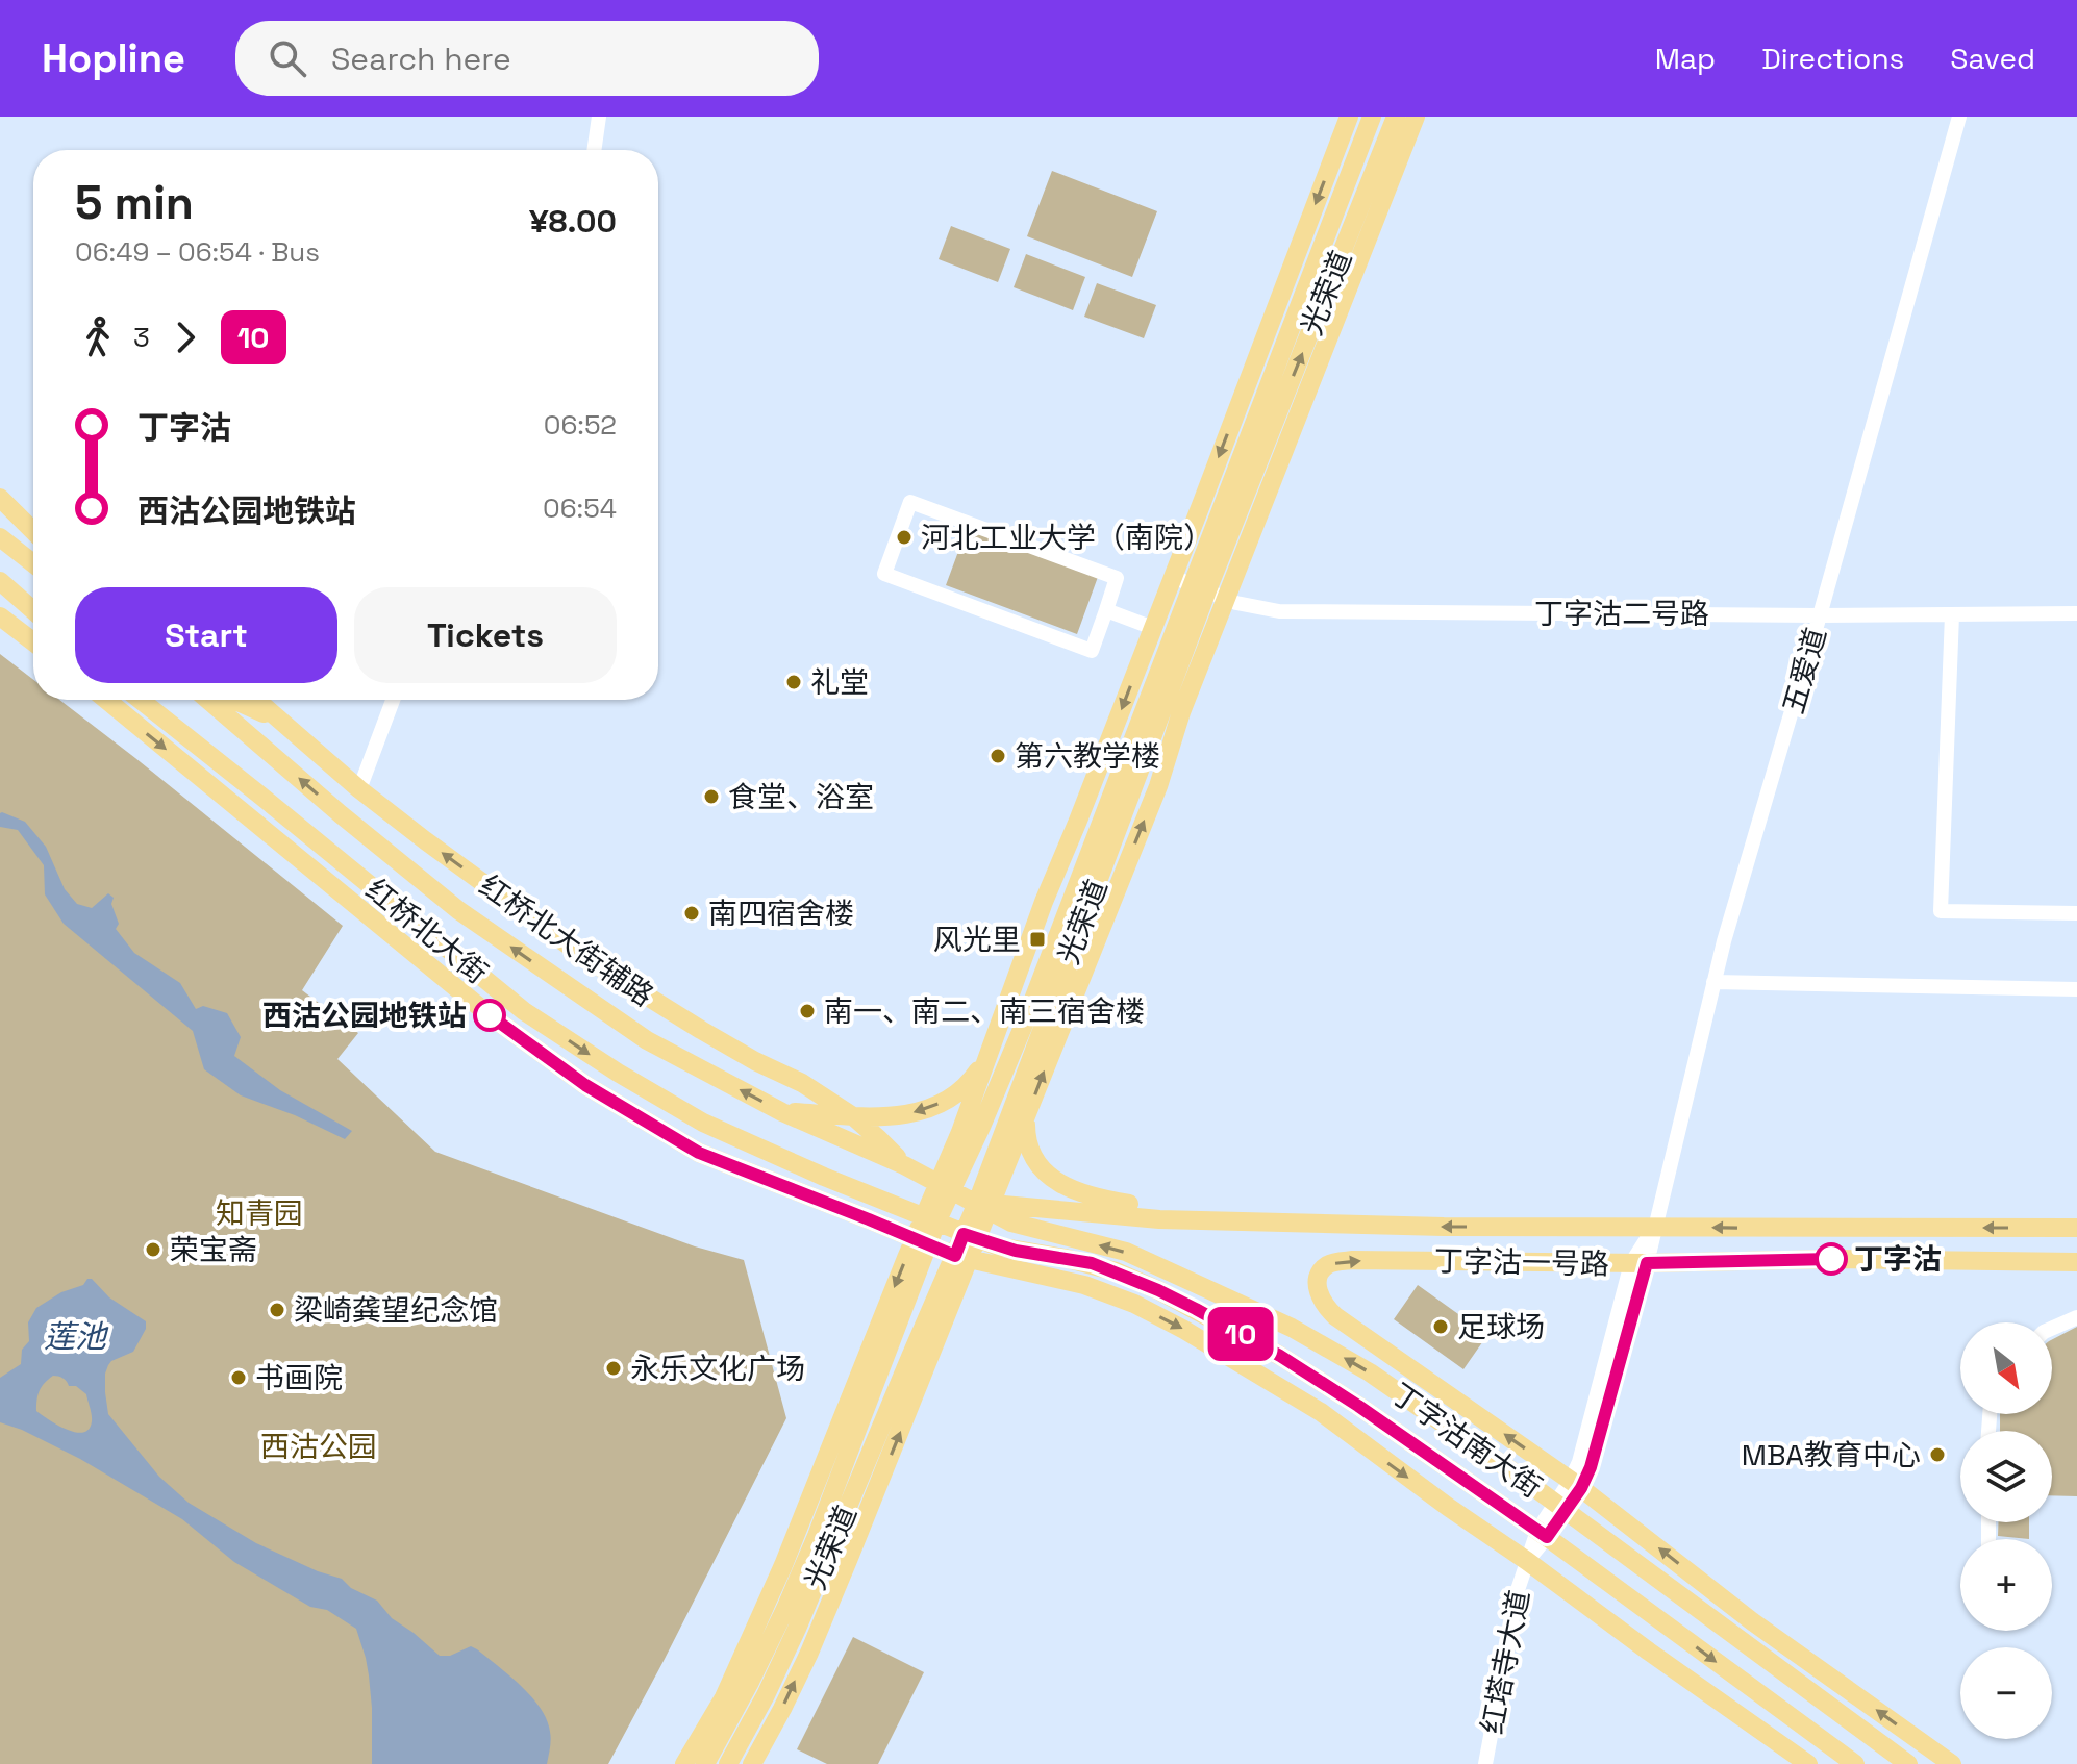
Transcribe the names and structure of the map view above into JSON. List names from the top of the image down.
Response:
{
  "streets": {
    "main road": [
      "光荣道",
      "红桥北大街",
      "红桥北大街辅路",
      "丁字沽一号路",
      "丁字沽南大街"
    ],
    "street": ["丁字沽二号路", "五爱道", "红塔寺大道"]
  },
  "crossings": [
    ["光荣道", "丁字沽二号路"],
    ["光荣道", "红桥北大街"],
    ["光荣道", "丁字沽一号路"],
    ["光荣道", "丁字沽南大街"],
    ["丁字沽二号路", "五爱道"],
    ["五爱道", "丁字沽一号路"],
    ["五爱道", "丁字沽南大街"],
    ["五爱道", "红塔寺大道"],
    ["红桥北大街", "红桥北大街辅路"],
    ["红桥北大街", "丁字沽一号路"],
    ["红桥北大街", "丁字沽南大街"],
    ["丁字沽一号路", "丁字沽南大街"],
    ["丁字沽南大街", "红塔寺大道"]
  ],
  "water": ["莲池"],
  "parks": ["知青园", "西沽公园"],
  "places": {
    "other": [
      "河北工业大学（南院）",
      "礼堂",
      "第六教学楼",
      "食堂、浴室",
      "南四宿舍楼",
      "南一、南二、南三宿舍楼",
      "西沽公园地铁站",
      "荣宝斋",
      "丁字沽",
      "梁崎龚望纪念馆",
      "足球场",
      "永乐文化广场",
      "书画院",
      "MBA教育中心"
    ],
    "transit": ["风光里"]
  },
  "lines": ["bus line 10"],
  "north": "bottom right",
  "page": {
    "header": "Hopline",
    "search": "Search here",
    "nav": ["Map", "Directions", "Saved"],
    "on_map": "10",
    "heading": ["5 min", "06:49 – 06:54 · Bus", "¥8.00"],
    "legs": ["3", "10"],
    "list": [
      {
        "name": "丁字沽",
        "value": "06:52"
      },
      {
        "name": "西沽公园地铁站",
        "value": "06:54"
      }
    ],
    "buttons": ["Start", "Tickets"],
    "map_buttons": ["+", "−"]
  }
}
